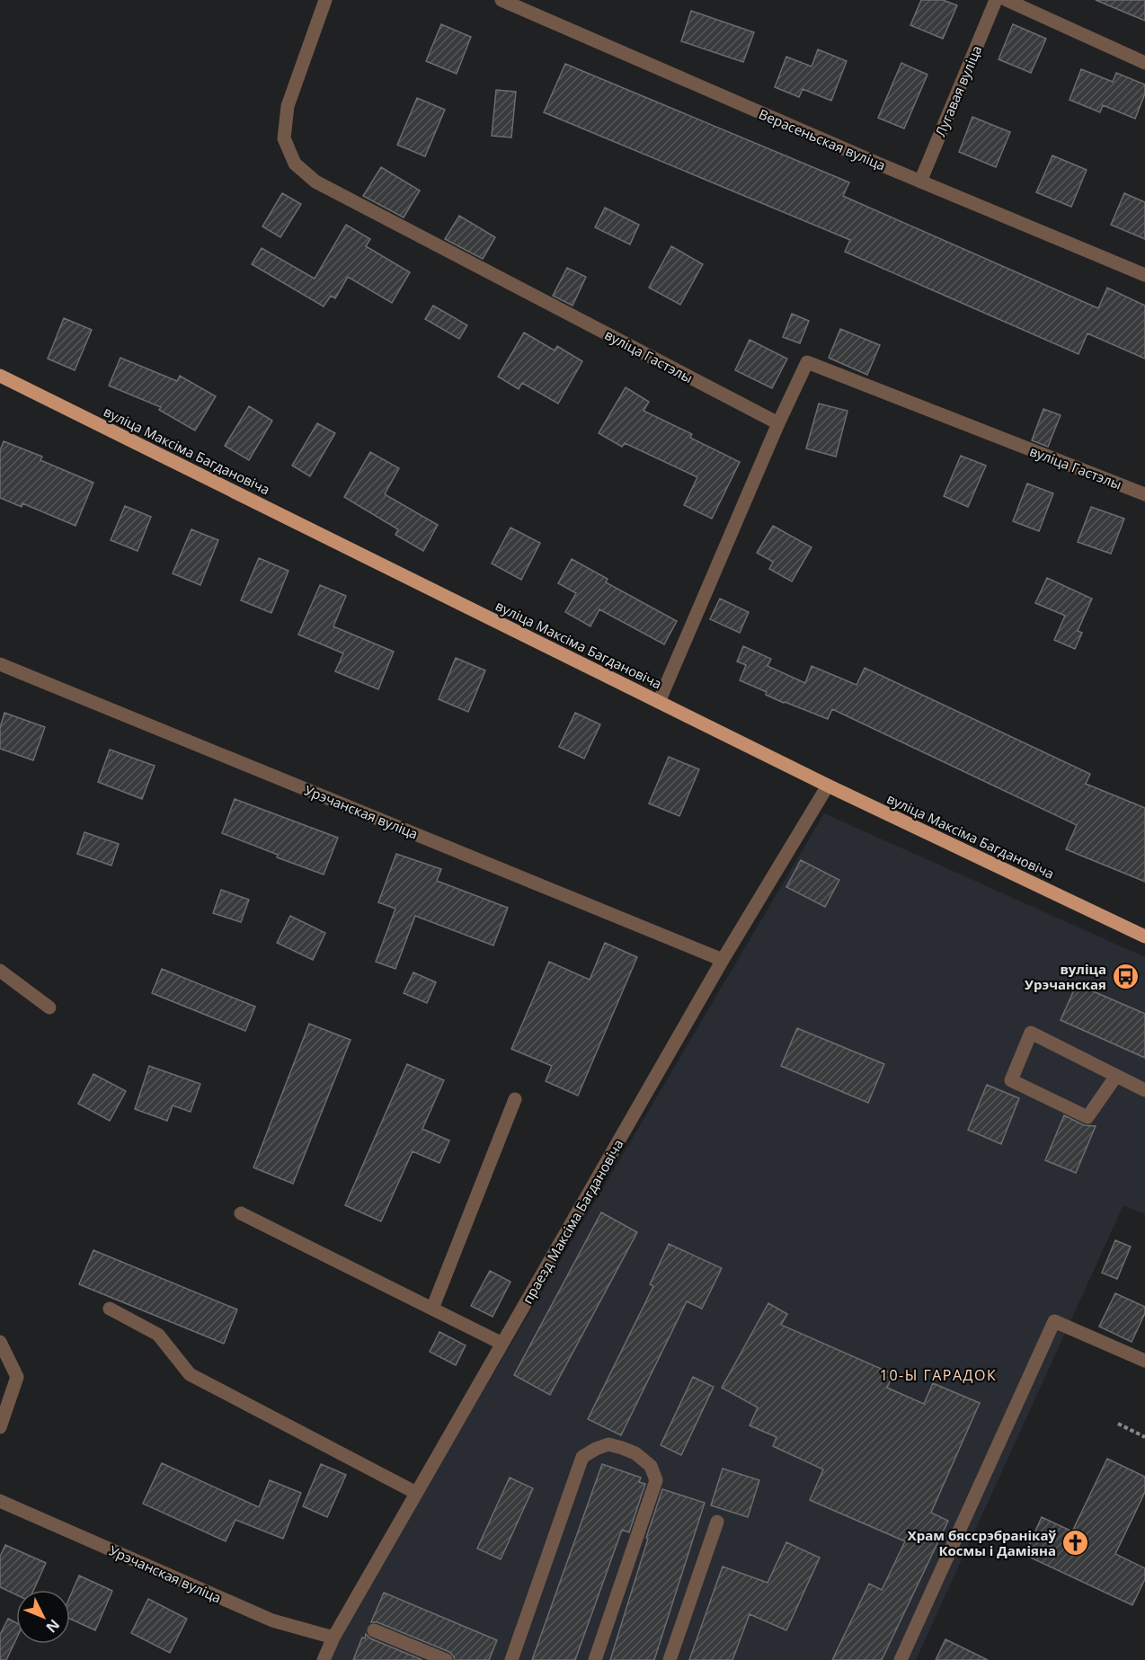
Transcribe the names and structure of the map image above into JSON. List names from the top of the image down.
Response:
{
  "streets": {
    "main road": ["вуліца Максіма Багдановіча"],
    "street": [
      "Лугавая вуліца",
      "Верасеньская вуліца",
      "вуліца Гастэлы",
      "Урэчанская вуліца",
      "праезд Максіма Багдановіча"
    ]
  },
  "crossings": [
    ["Лугавая вуліца", "Верасеньская вуліца"],
    ["вуліца Максіма Багдановіча", "праезд Максіма Багдановіча"],
    ["Урэчанская вуліца", "праезд Максіма Багдановіча"]
  ],
  "districts": ["10-Ы ГАРАДОК"],
  "places": {
    "bus stop": ["вуліца Урэчанская"],
    "church": ["Храм бяссрэбранікаў Космы і Даміяна"]
  },
  "north": "bottom right"
}
